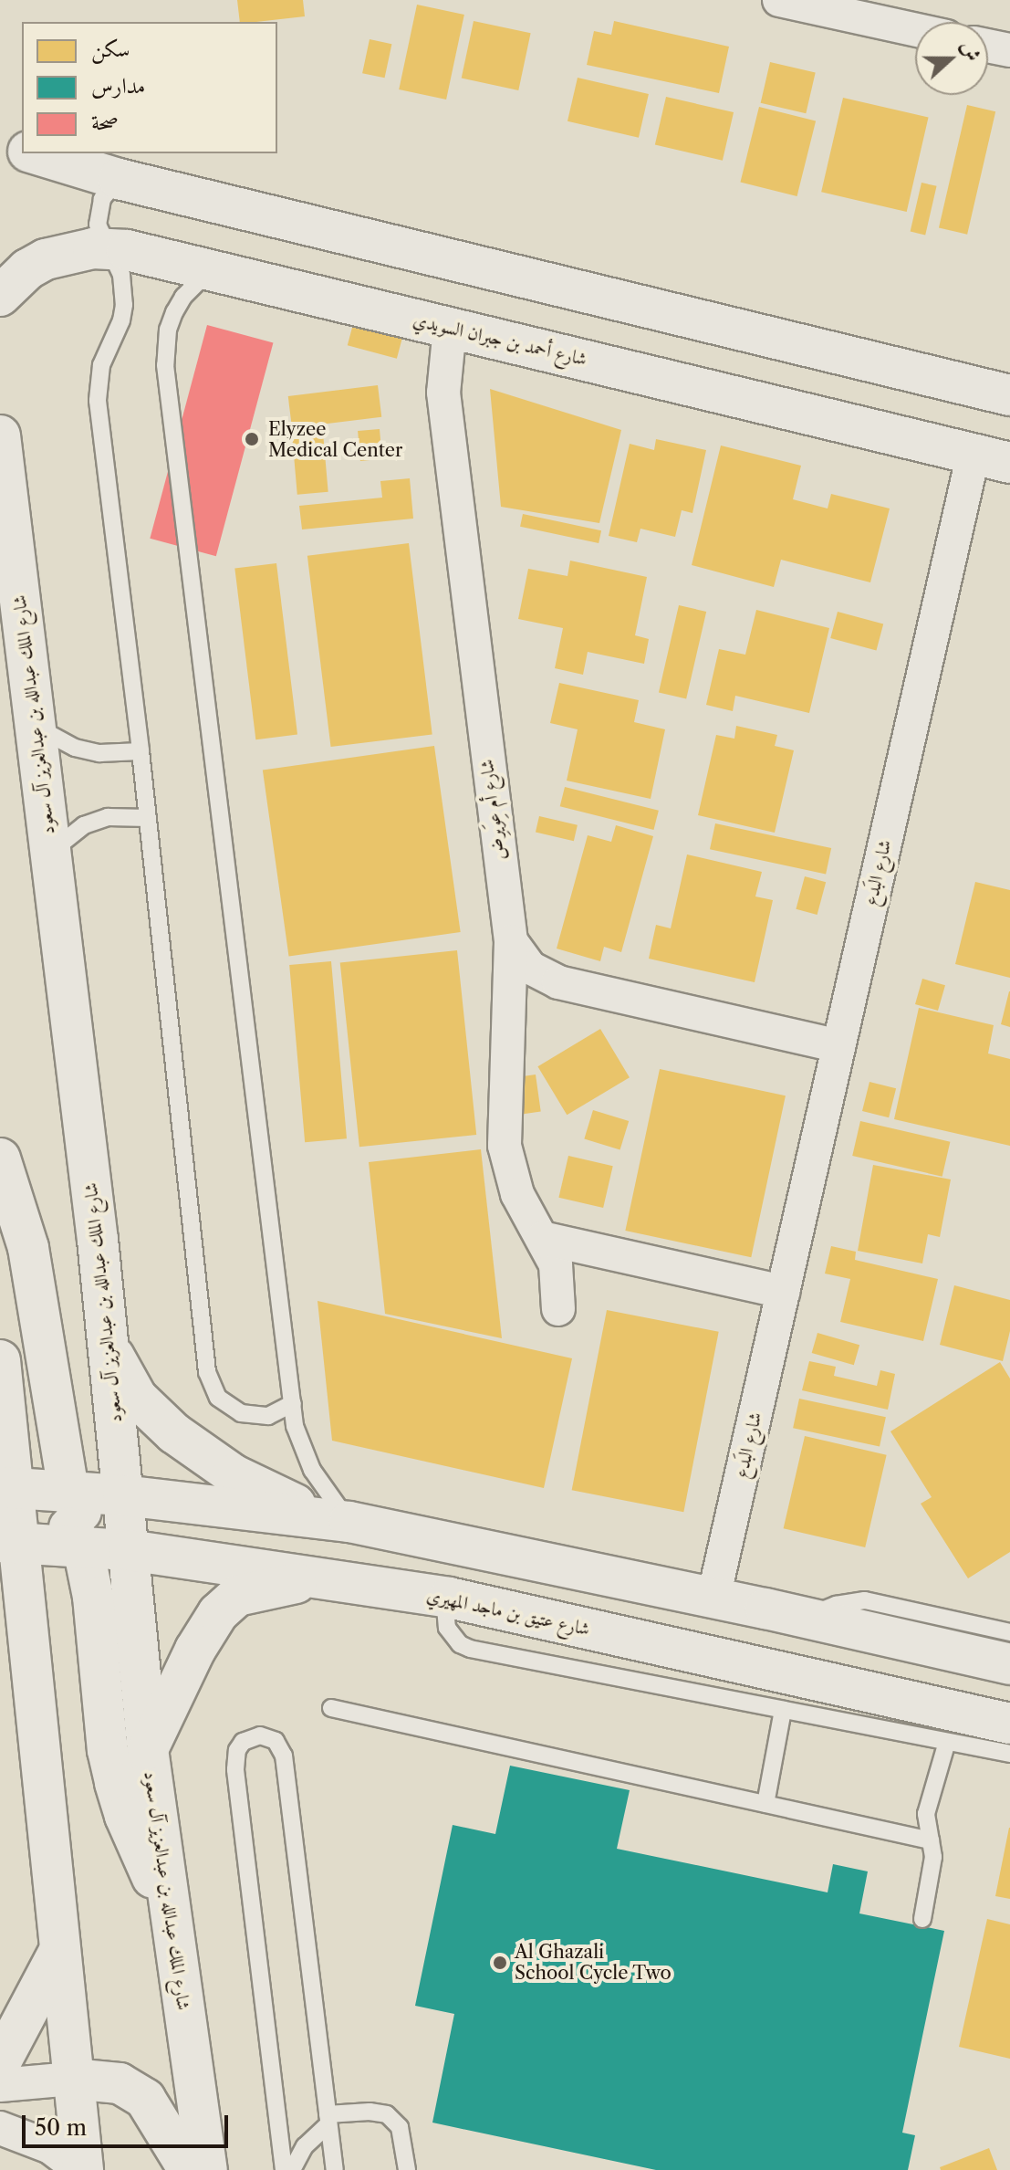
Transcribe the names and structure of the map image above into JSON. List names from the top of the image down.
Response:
{
  "streets": {
    "main road": ["شارع أحمد بن جبران السويدي", "شارع الملك عبدالله بن عبدالعزيز آل سعود", "شارع عتيق بن ماجد المهيري"],
    "street": ["شارع أم عِوَيرِض", "شارع البَدع"]
  },
  "crossings": [
    ["شارع أحمد بن جبران السويدي", "شارع أم عِوَيرِض"],
    ["شارع أحمد بن جبران السويدي", "شارع البَدع"],
    ["شارع الملك عبدالله بن عبدالعزيز آل سعود", "شارع عتيق بن ماجد المهيري"]
  ],
  "places": ["Elyzee Medical Center", "Al Ghazali School Cycle Two"],
  "legend": ["سكن", "مدارس", "صحة"],
  "scale_bar": "50 m",
  "north": "right"
}
